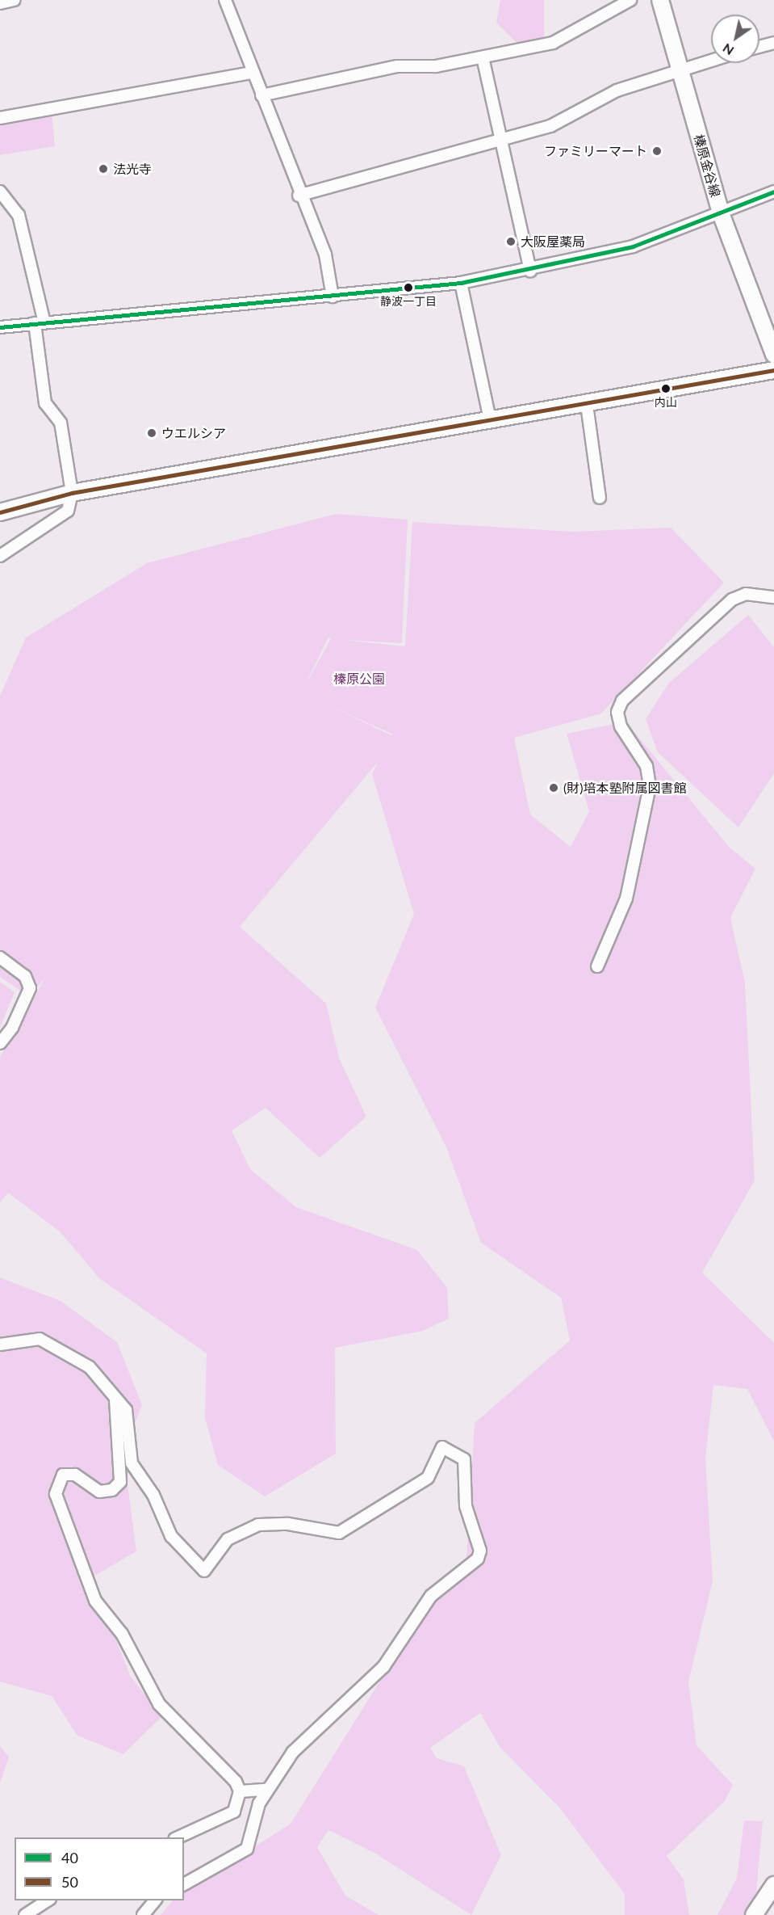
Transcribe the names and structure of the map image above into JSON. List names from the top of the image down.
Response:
{
  "streets": {
    "street": ["榛原金谷線"]
  },
  "parks": ["榛原公園"],
  "places": [
    "ファミリーマート",
    "法光寺",
    "大阪屋薬局",
    "静波一丁目",
    "内山",
    "ウエルシア",
    "(財)培本塾附属図書館"
  ],
  "lines": ["transit line 40", "transit line 50"],
  "legend": ["40", "50"],
  "north": "bottom left"
}
